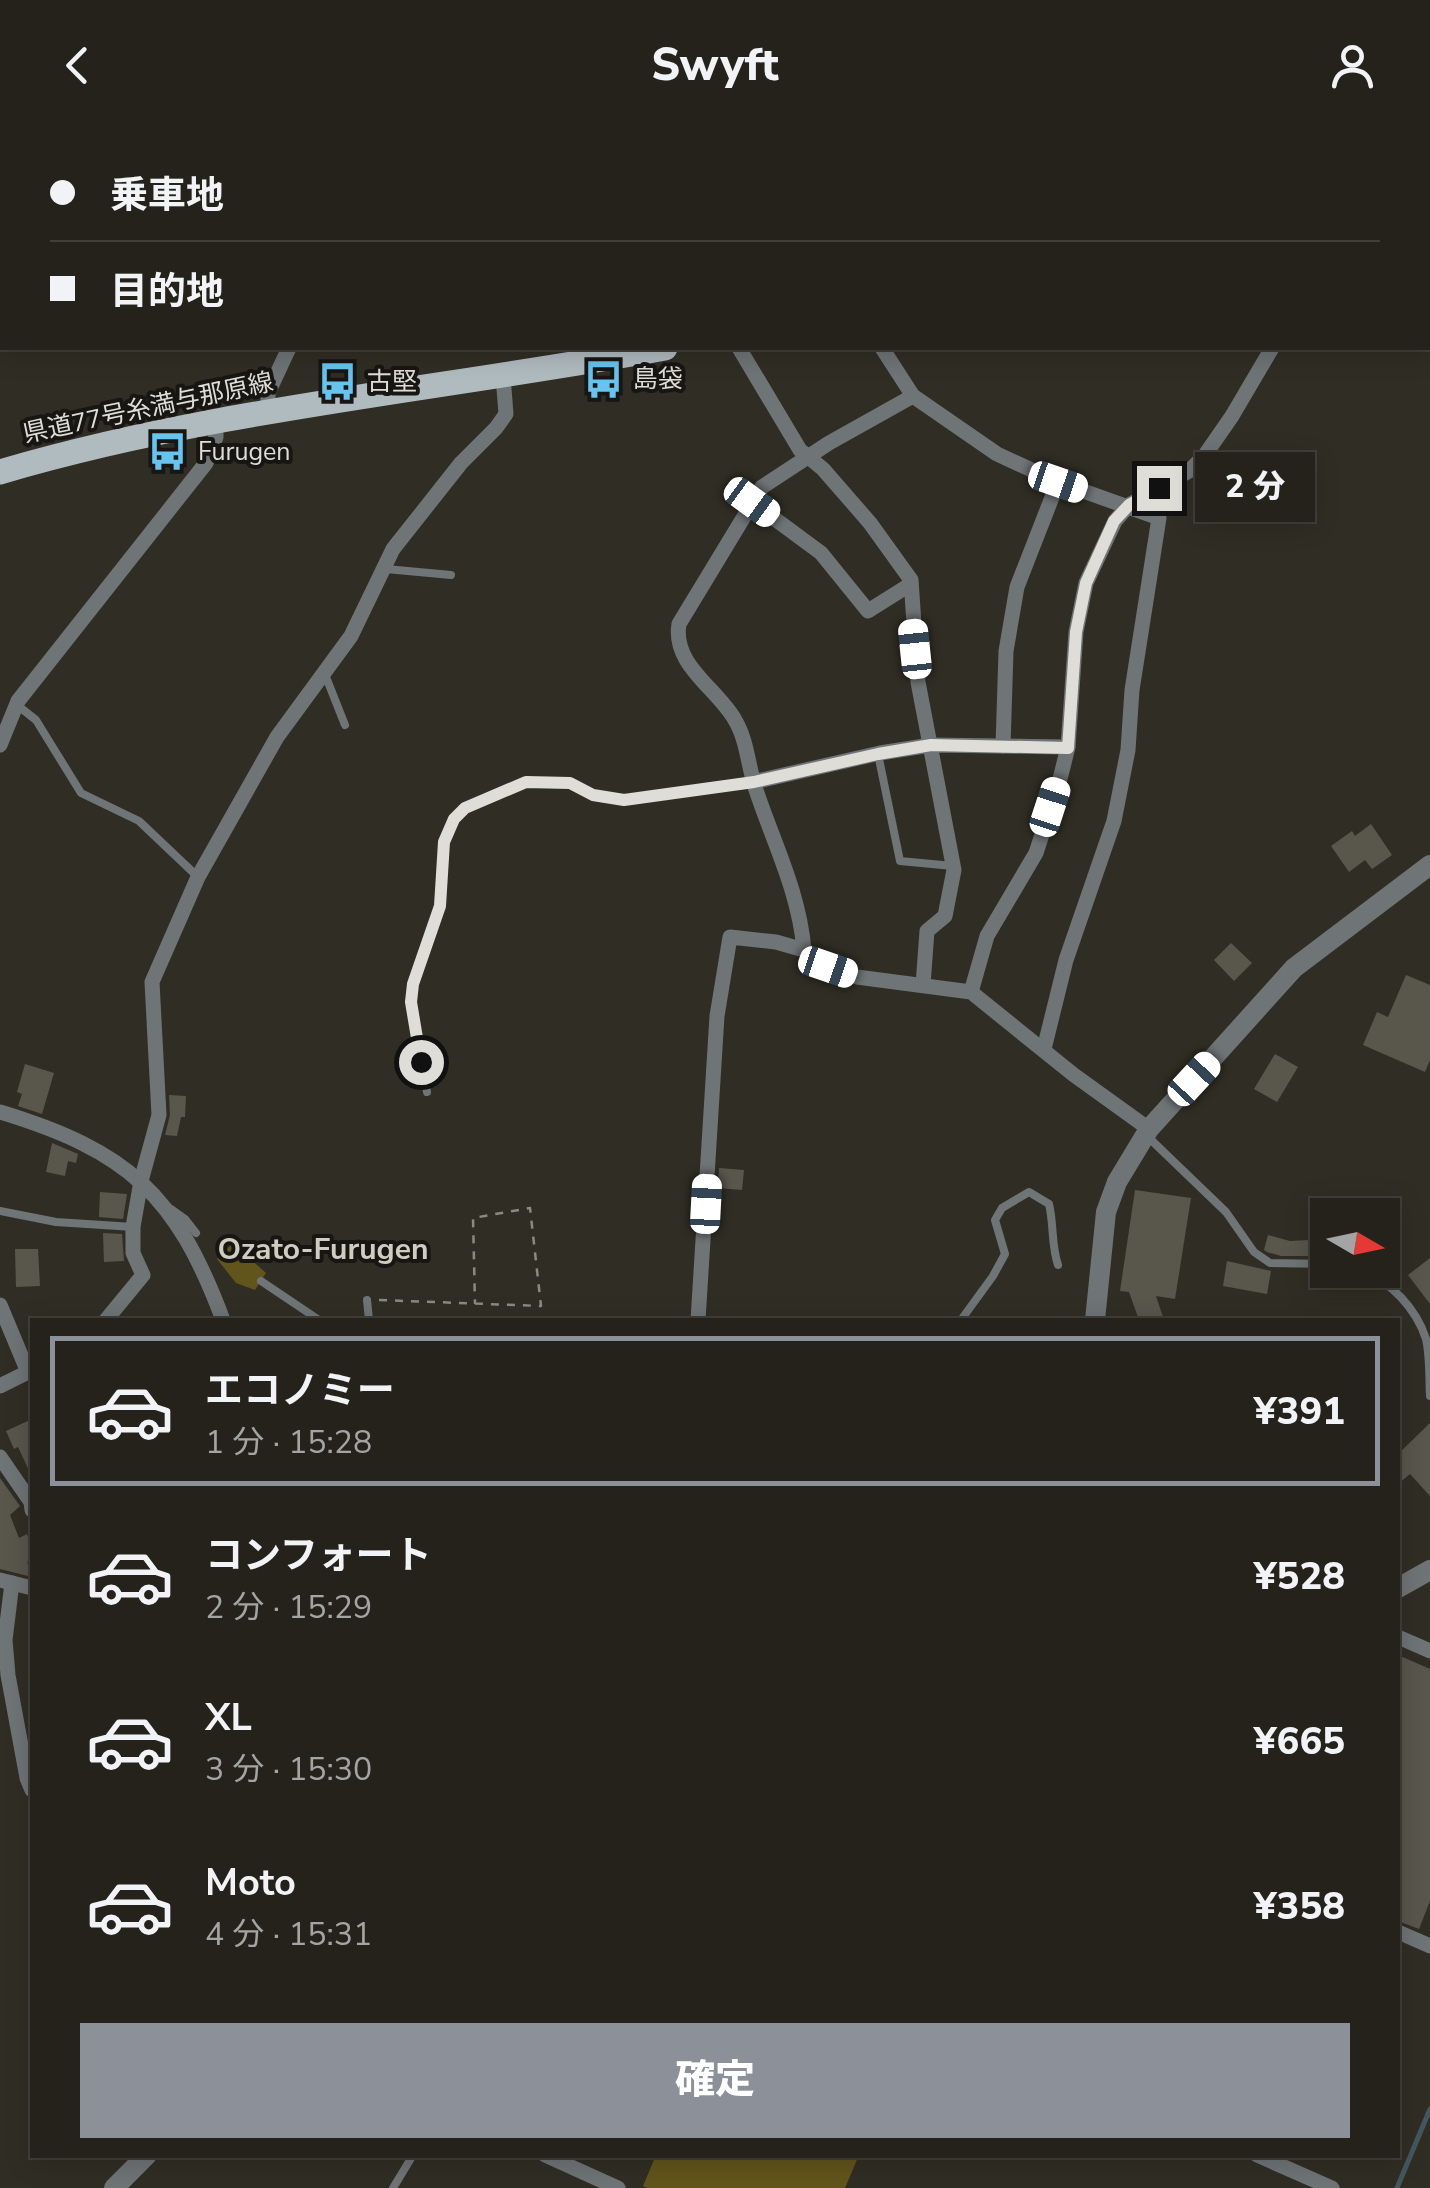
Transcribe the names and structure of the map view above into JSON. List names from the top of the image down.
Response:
{
  "streets": {
    "main road": ["県道77号糸満与那原線"]
  },
  "districts": ["Ozato-Furugen"],
  "places": {
    "bus stop": ["島袋", "古堅", "Furugen"]
  },
  "north": "right",
  "page": {
    "header": "Swyft",
    "banner": ["乗車地", "目的地"],
    "bubble": "2 分",
    "list": [
      {
        "name": "エコノミー",
        "note": "1 分 · 15:28",
        "value": "¥391"
      },
      {
        "name": "コンフォート",
        "note": "2 分 · 15:29",
        "value": "¥528"
      },
      {
        "name": "XL",
        "note": "3 分 · 15:30",
        "value": "¥665"
      },
      {
        "name": "Moto",
        "note": "4 分 · 15:31",
        "value": "¥358"
      }
    ],
    "buttons": "確定"
  }
}
